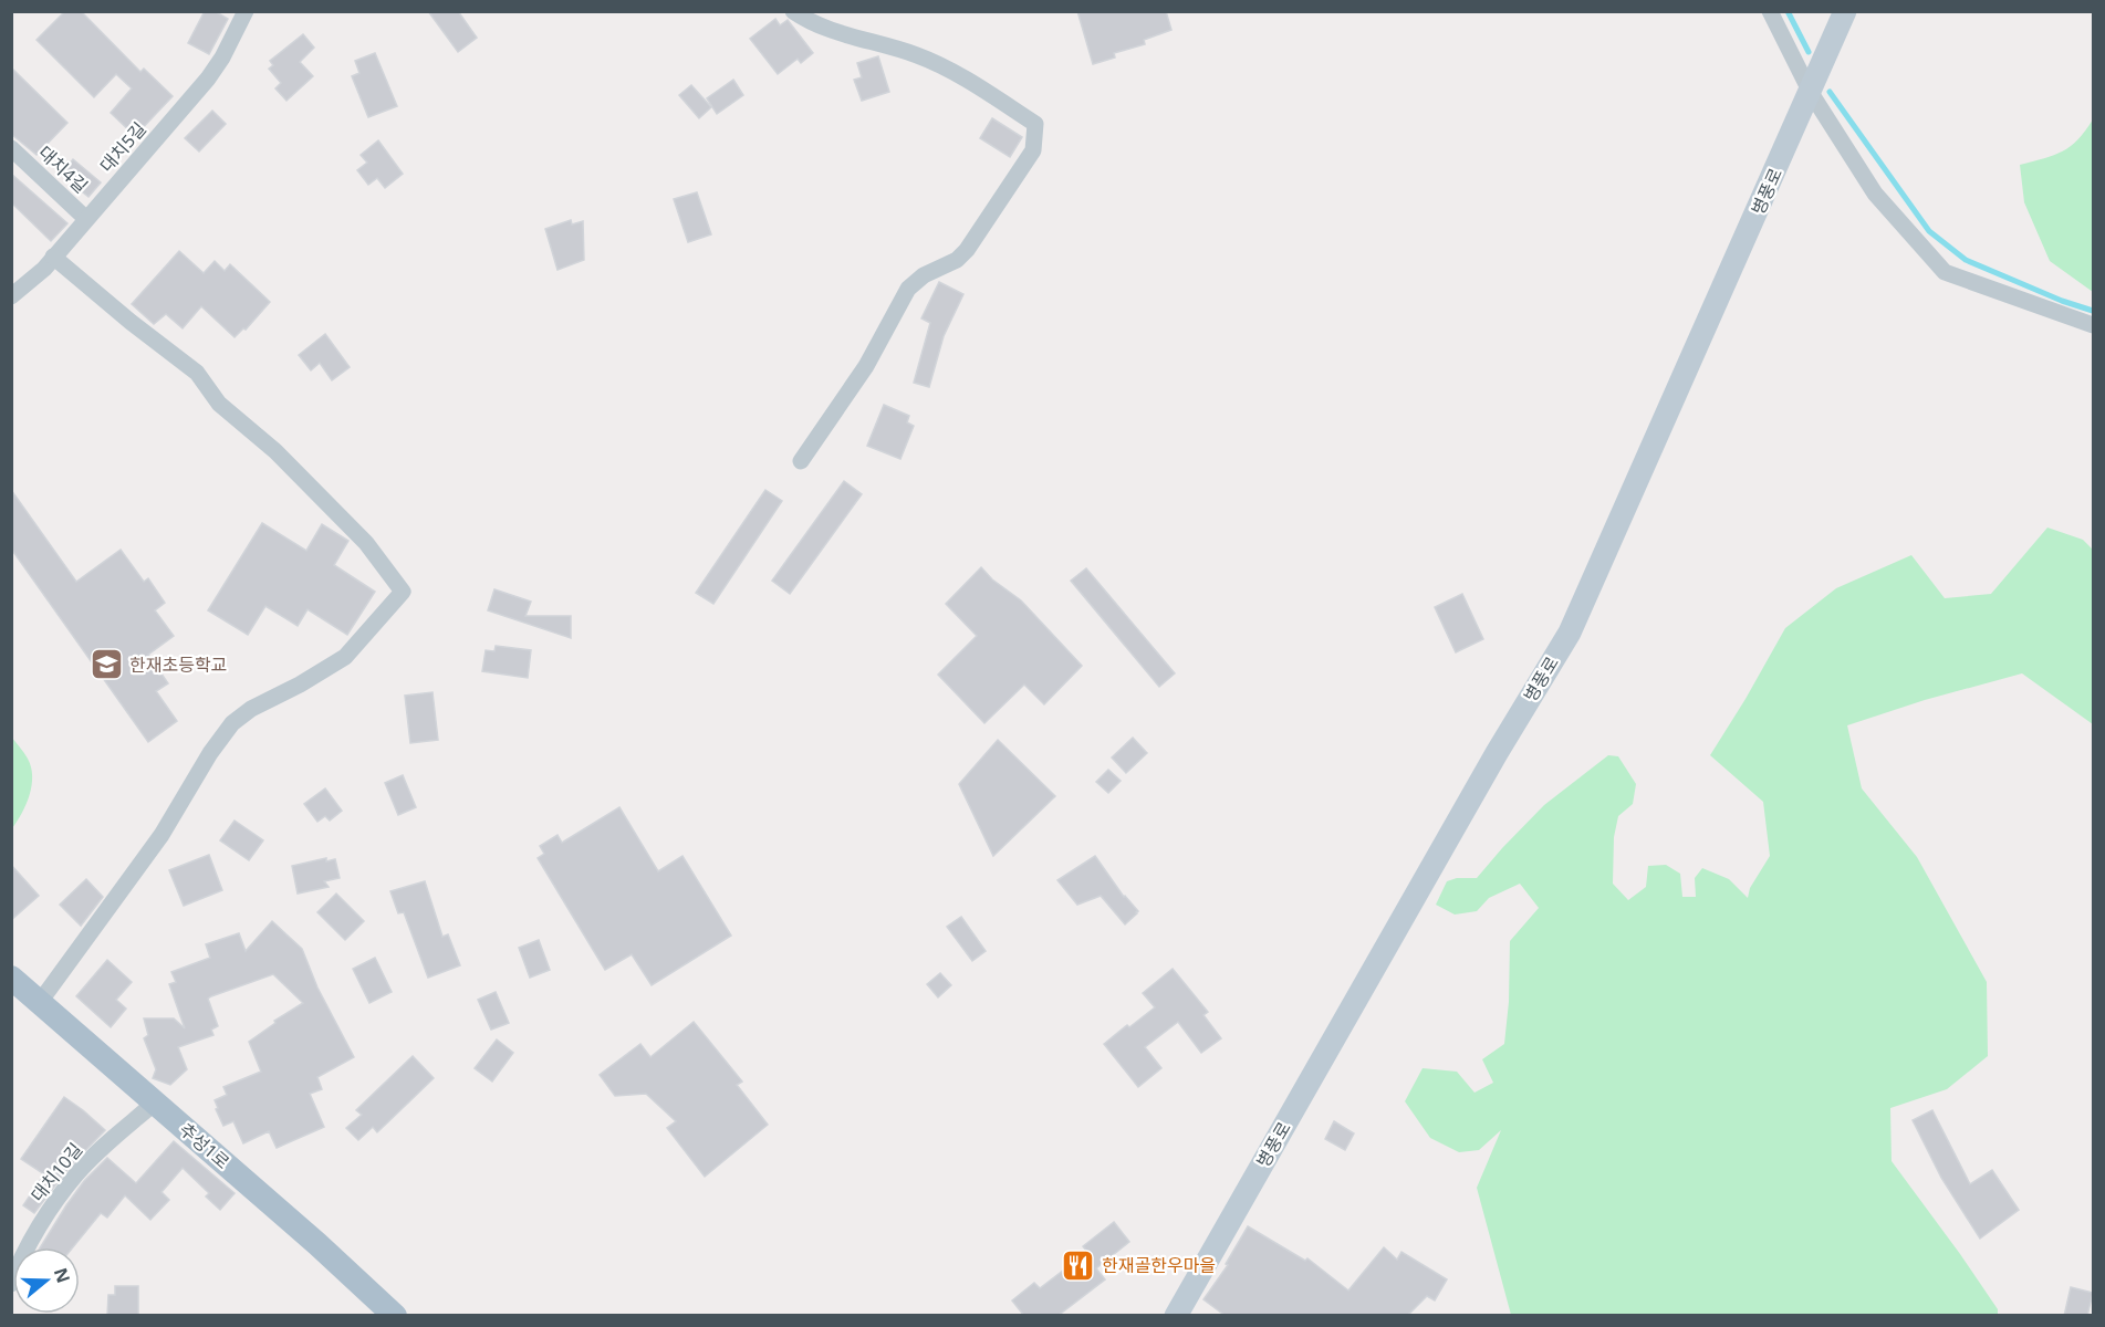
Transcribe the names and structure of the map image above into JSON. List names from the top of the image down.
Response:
{
  "streets": {
    "main road": ["병풍로", "추성1로"],
    "street": ["대치5길", "대치4길", "대치10길"]
  },
  "crossings": [
    ["대치5길", "대치4길"],
    ["추성1로", "대치10길"]
  ],
  "places": {
    "school or university": ["한재초등학교"],
    "restaurant": ["한재골한우마을"]
  },
  "north": "right"
}
